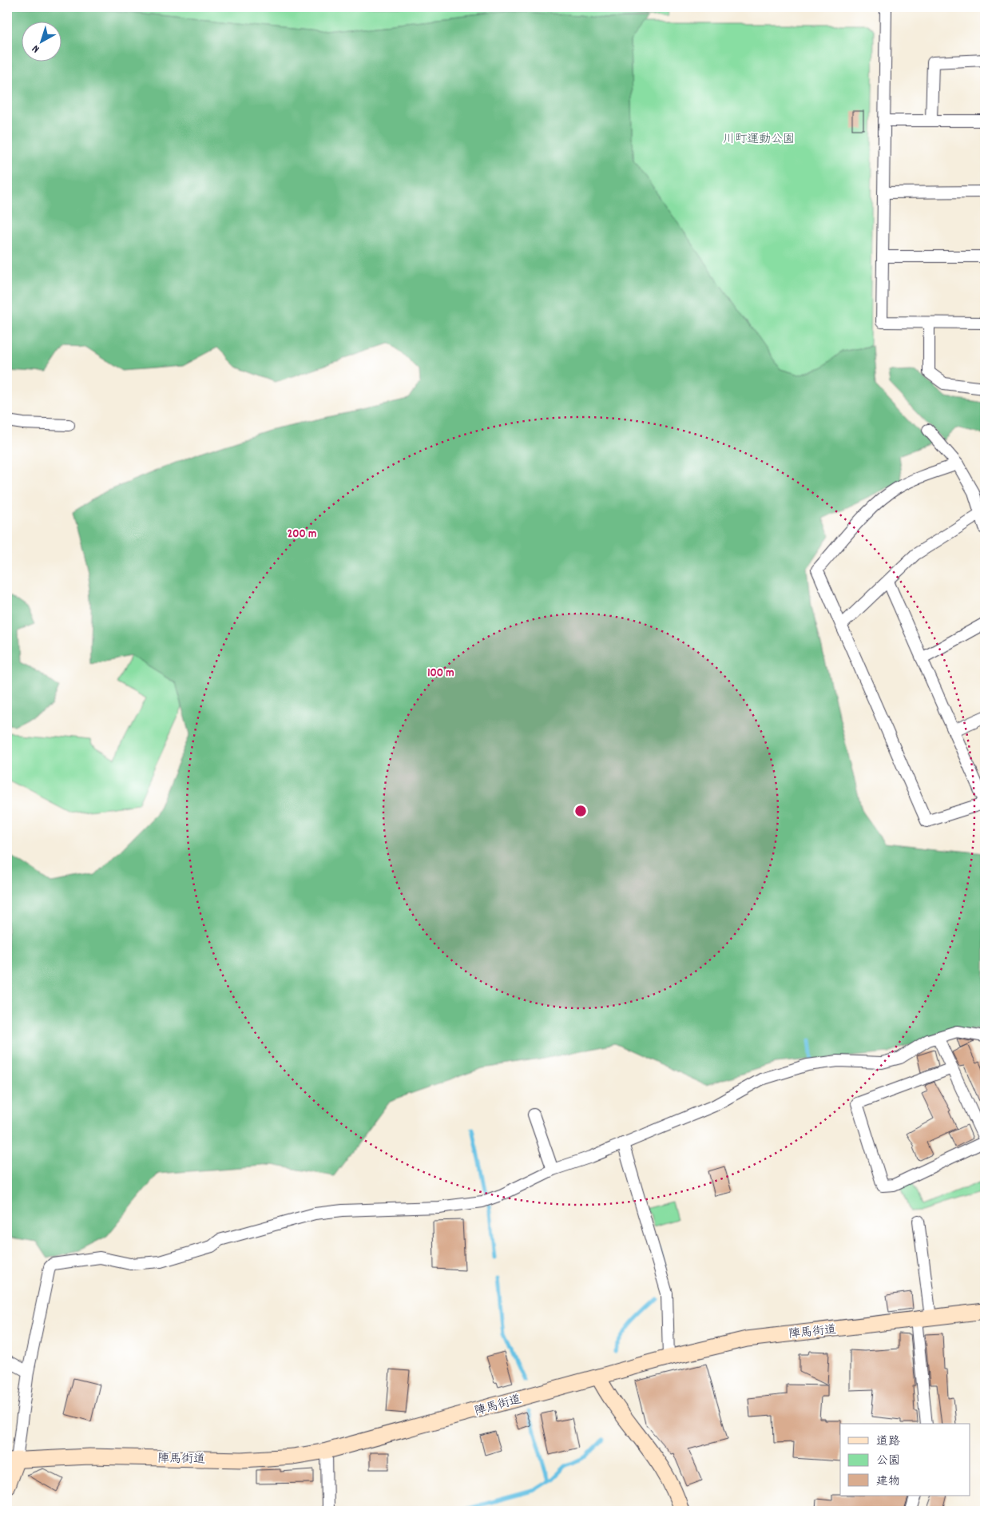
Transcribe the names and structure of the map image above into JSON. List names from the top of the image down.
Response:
{
  "streets": {
    "main road": ["陣馬街道"]
  },
  "parks": ["川町運動公園"],
  "legend": ["道路", "公園", "建物"],
  "north": "bottom left",
  "rings": ["200 m", "100 m"]
}
